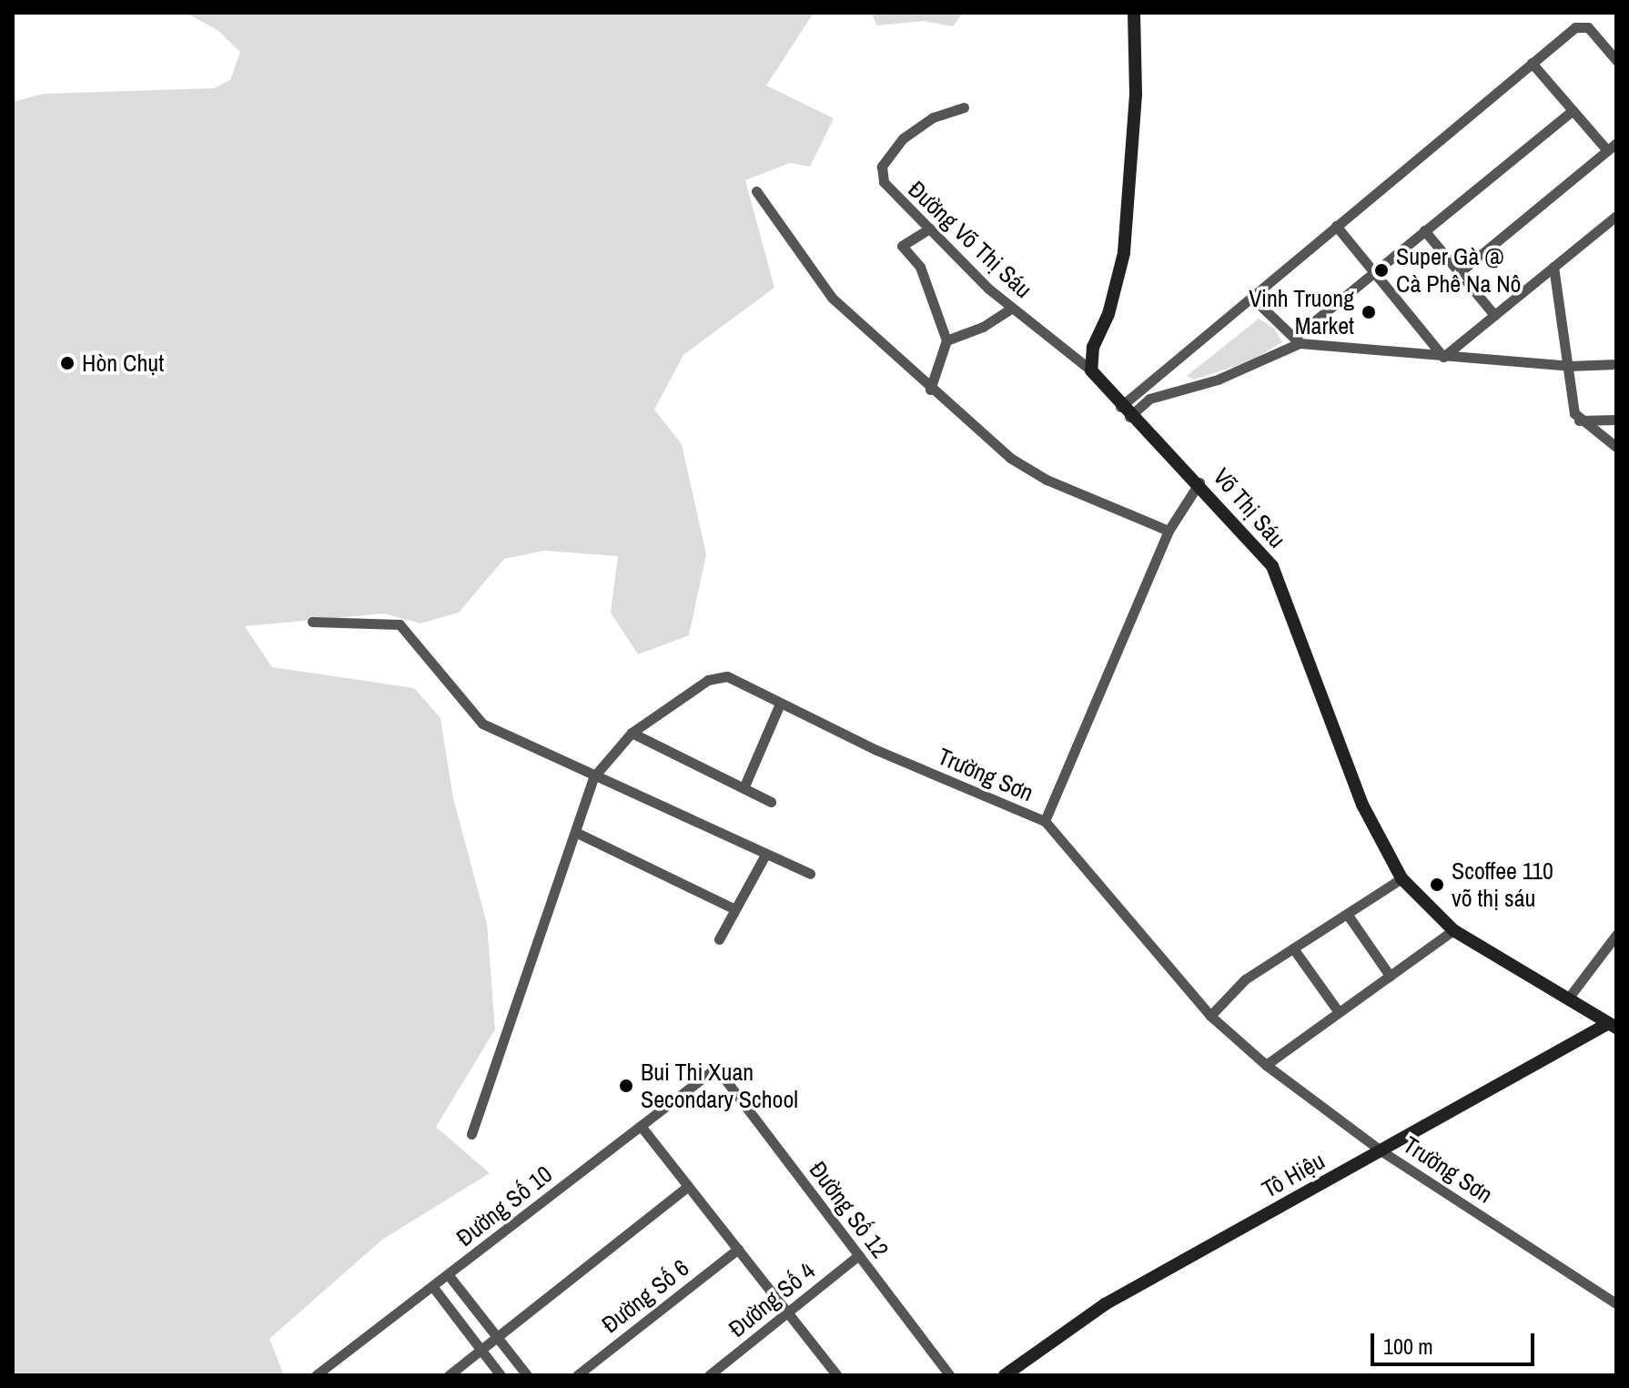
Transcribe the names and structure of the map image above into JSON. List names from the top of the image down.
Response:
{
  "streets": {
    "main road": ["Võ Thị Sáu", "Tô Hiệu"],
    "street": [
      "Đường Võ Thị Sáu",
      "Trường Sơn",
      "Đường Số 10",
      "Đường Số 12",
      "Đường Số 6",
      "Đường Số 4"
    ]
  },
  "crossings": [
    ["Đường Võ Thị Sáu", "Võ Thị Sáu"],
    ["Võ Thị Sáu", "Tô Hiệu"],
    ["Trường Sơn", "Tô Hiệu"],
    ["Đường Số 10", "Đường Số 12"],
    ["Đường Số 12", "Đường Số 4"]
  ],
  "places": [
    "Super Gà @ Cà Phê Na Nô",
    "Vinh Truong Market",
    "Hòn Chụt",
    "Scoffee 110 võ thị sáu",
    "Bui Thi Xuan Secondary School"
  ],
  "scale_bar": "100 m"
}
